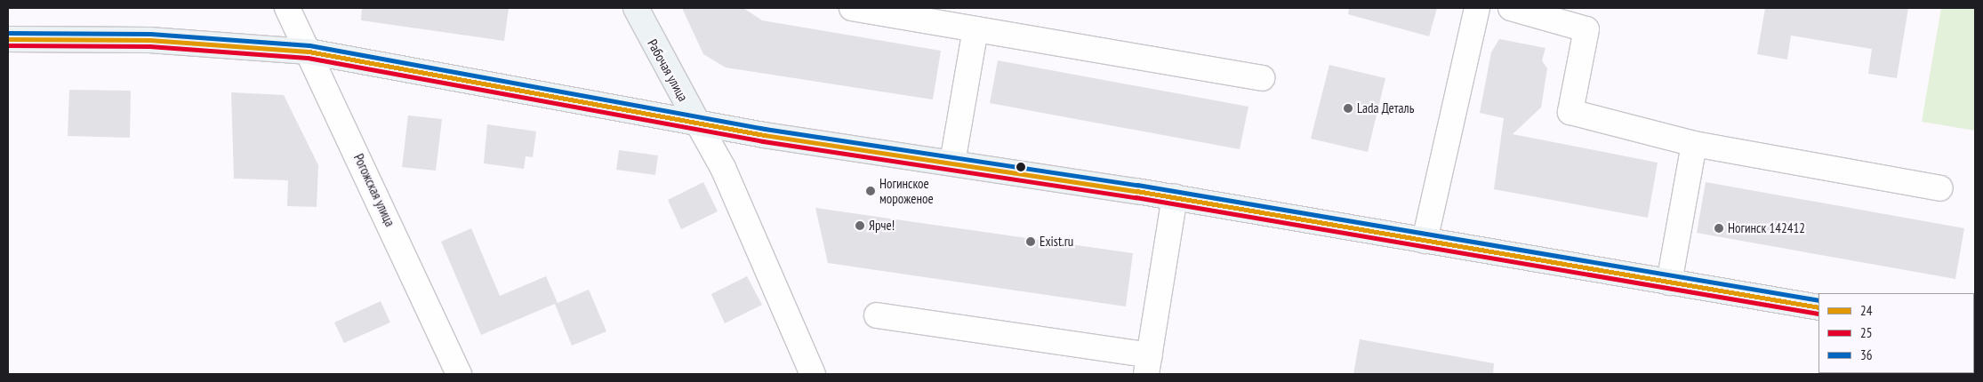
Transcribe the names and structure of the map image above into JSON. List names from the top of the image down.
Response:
{
  "streets": {
    "main road": ["Рабочая улица"],
    "street": ["Рогожская улица"]
  },
  "places": [
    "Lada Деталь",
    "Ногинское мороженое",
    "Ярче!",
    "Ногинск 142412",
    "Exist.ru"
  ],
  "lines": ["transit line 36", "transit line 24", "transit line 25"],
  "legend": ["24", "25", "36"]
}
